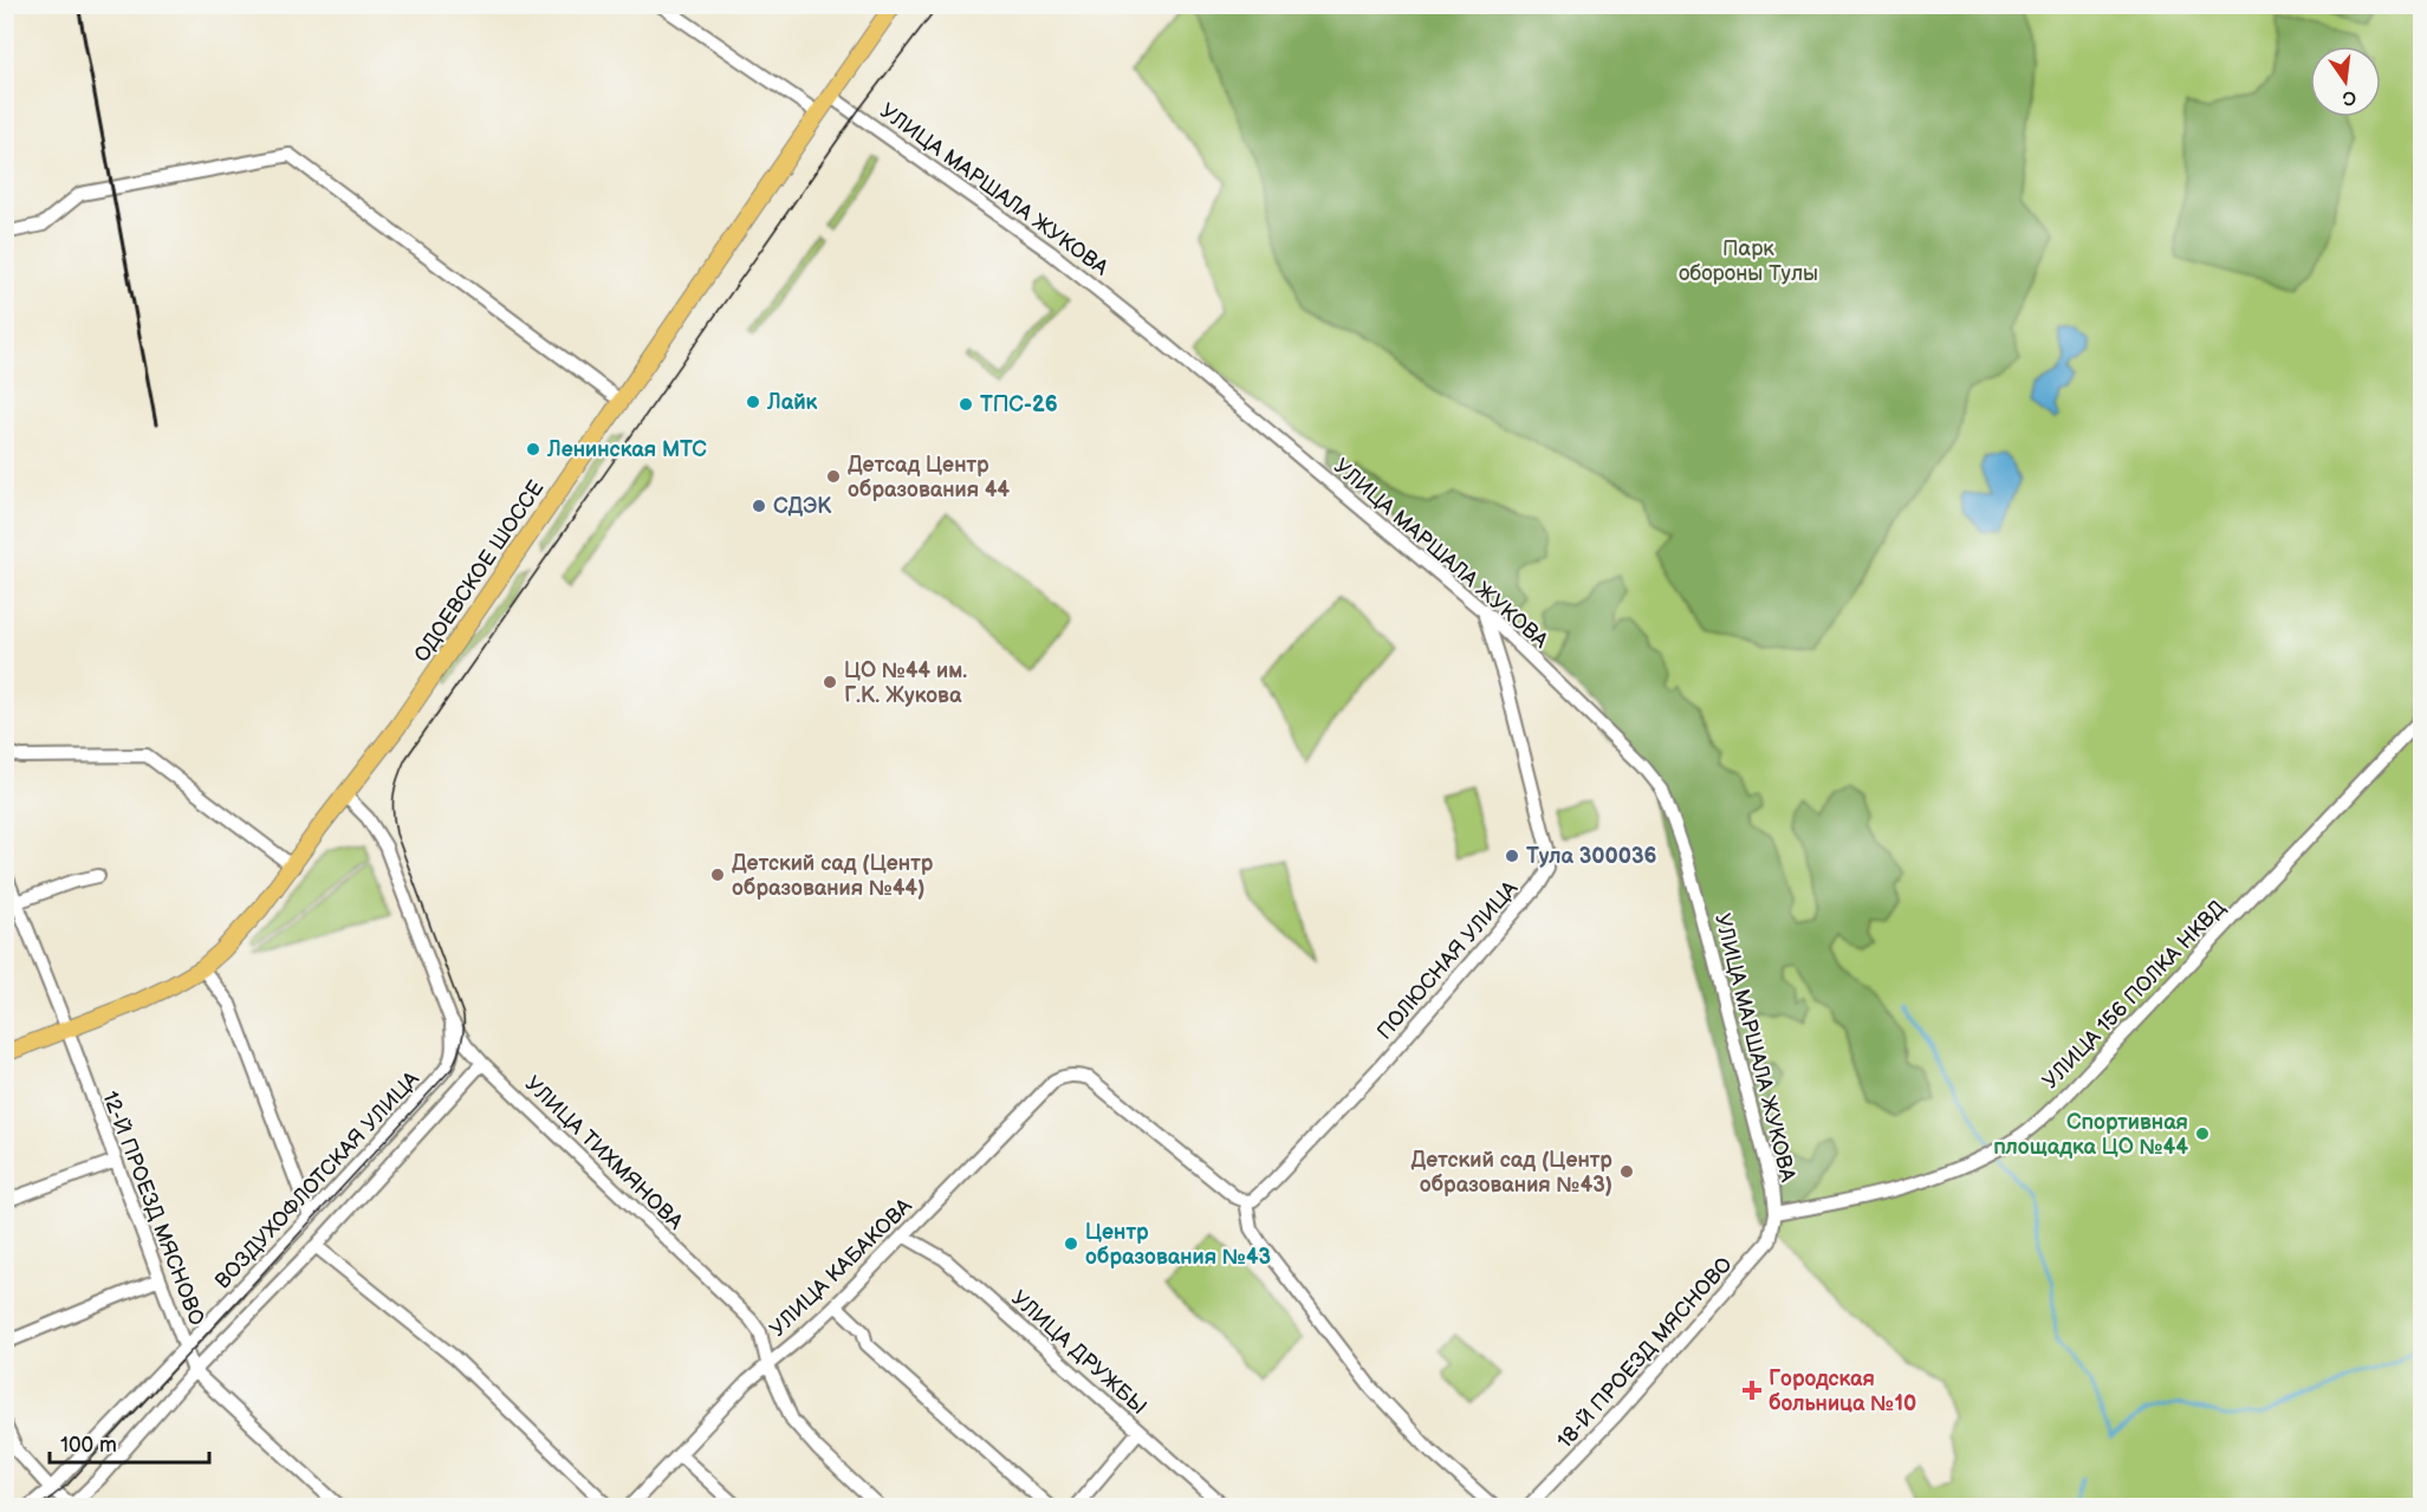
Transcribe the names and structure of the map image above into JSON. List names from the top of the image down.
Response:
{
  "streets": {
    "main road": ["ОДОЕВСКОЕ ШОССЕ"],
    "street": [
      "УЛИЦА МАРШАЛА ЖУКОВА",
      "ПОЛЮСНАЯ УЛИЦА",
      "УЛИЦА 156 ПОЛКА НКВД",
      "УЛИЦА ТИХМЯНОВА",
      "ВОЗДУХОФЛОТСКАЯ УЛИЦА",
      "12-Й ПРОЕЗД МЯСНОВО",
      "УЛИЦА КАБАКОВА",
      "УЛИЦА ДРУЖБЫ",
      "18-Й ПРОЕЗД МЯСНОВО"
    ]
  },
  "crossings": [
    ["УЛИЦА МАРШАЛА ЖУКОВА", "ОДОЕВСКОЕ ШОССЕ"],
    ["УЛИЦА МАРШАЛА ЖУКОВА", "ПОЛЮСНАЯ УЛИЦА"],
    ["УЛИЦА МАРШАЛА ЖУКОВА", "УЛИЦА 156 ПОЛКА НКВД"],
    ["УЛИЦА МАРШАЛА ЖУКОВА", "18-Й ПРОЕЗД МЯСНОВО"],
    ["ОДОЕВСКОЕ ШОССЕ", "УЛИЦА ТИХМЯНОВА"],
    ["ОДОЕВСКОЕ ШОССЕ", "12-Й ПРОЕЗД МЯСНОВО"],
    ["ПОЛЮСНАЯ УЛИЦА", "УЛИЦА КАБАКОВА"],
    ["УЛИЦА 156 ПОЛКА НКВД", "18-Й ПРОЕЗД МЯСНОВО"],
    ["УЛИЦА ТИХМЯНОВА", "ВОЗДУХОФЛОТСКАЯ УЛИЦА"],
    ["УЛИЦА ТИХМЯНОВА", "УЛИЦА КАБАКОВА"],
    ["ВОЗДУХОФЛОТСКАЯ УЛИЦА", "12-Й ПРОЕЗД МЯСНОВО"],
    ["УЛИЦА КАБАКОВА", "УЛИЦА ДРУЖБЫ"]
  ],
  "parks": ["Парк обороны Тулы"],
  "places": {
    "other": [
      "Лайк",
      "ТПС-26",
      "Ленинская МТС",
      "Детсад Центр образования 44",
      "СДЭК",
      "ЦО №44 им. Г.К. Жукова",
      "Тула 300036",
      "Детский сад (Центр образования №44)",
      "Спортивная площадка ЦО №44",
      "Детский сад (Центр образования №43)",
      "Центр образования №43"
    ],
    "health": ["Городская больница №10"]
  },
  "scale_bar": "100 m",
  "north": "bottom"
}
